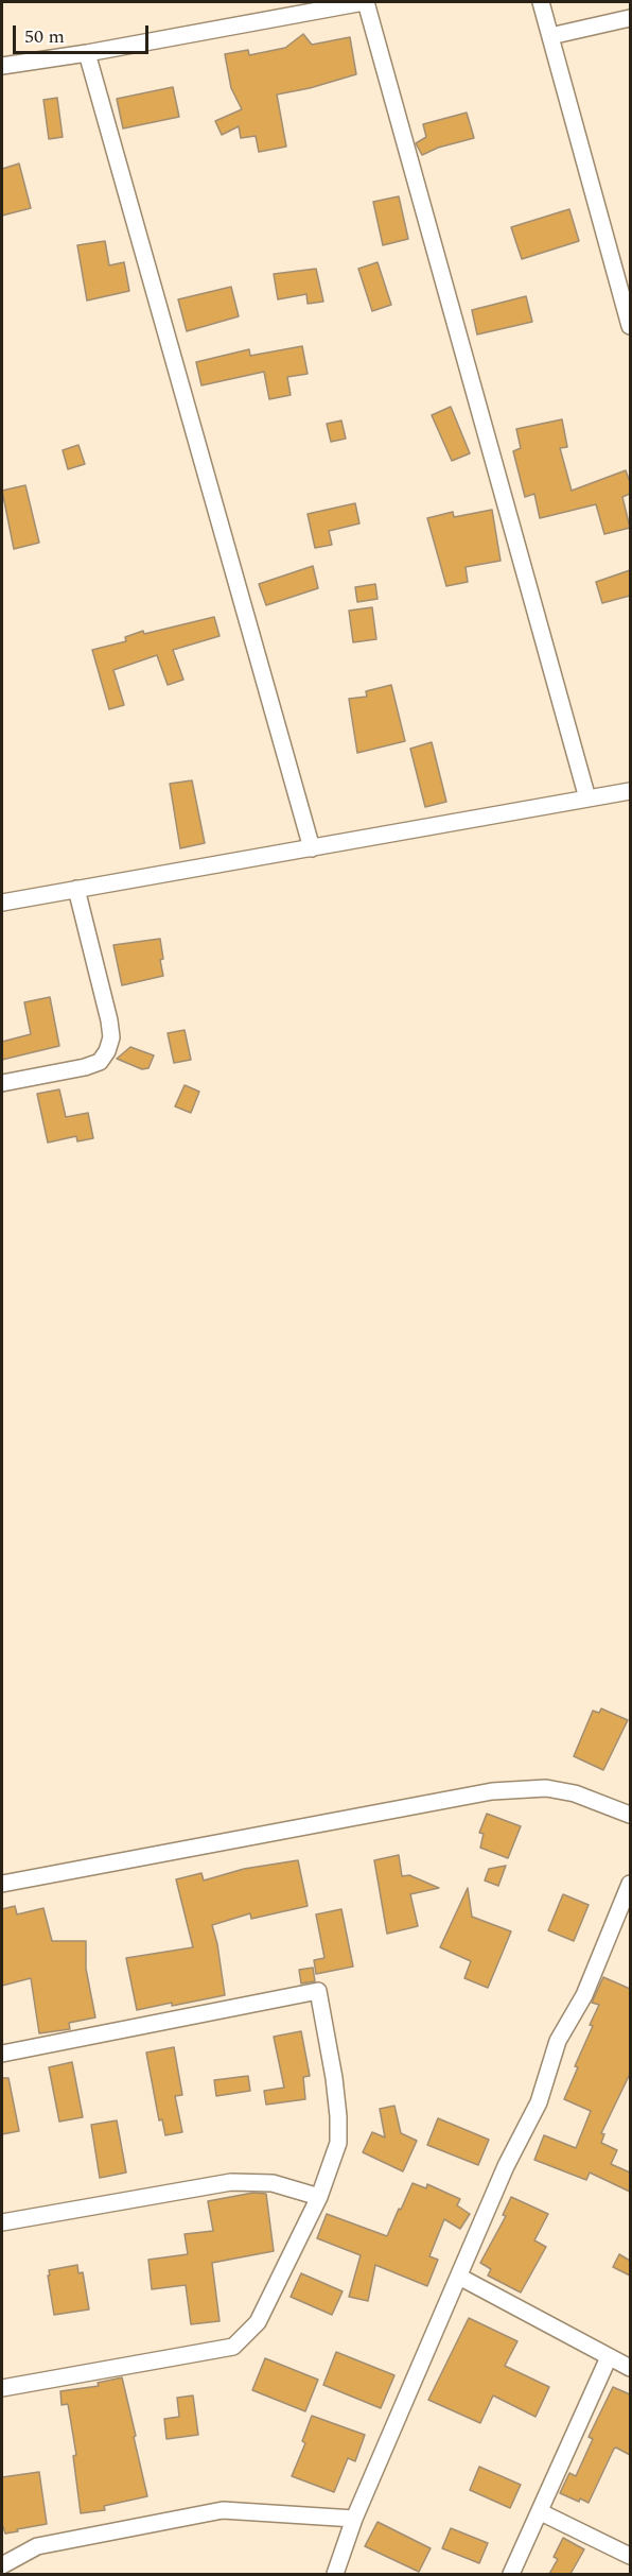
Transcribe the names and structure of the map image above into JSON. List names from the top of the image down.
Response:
{
  "scale_bar": "50 m"
}
